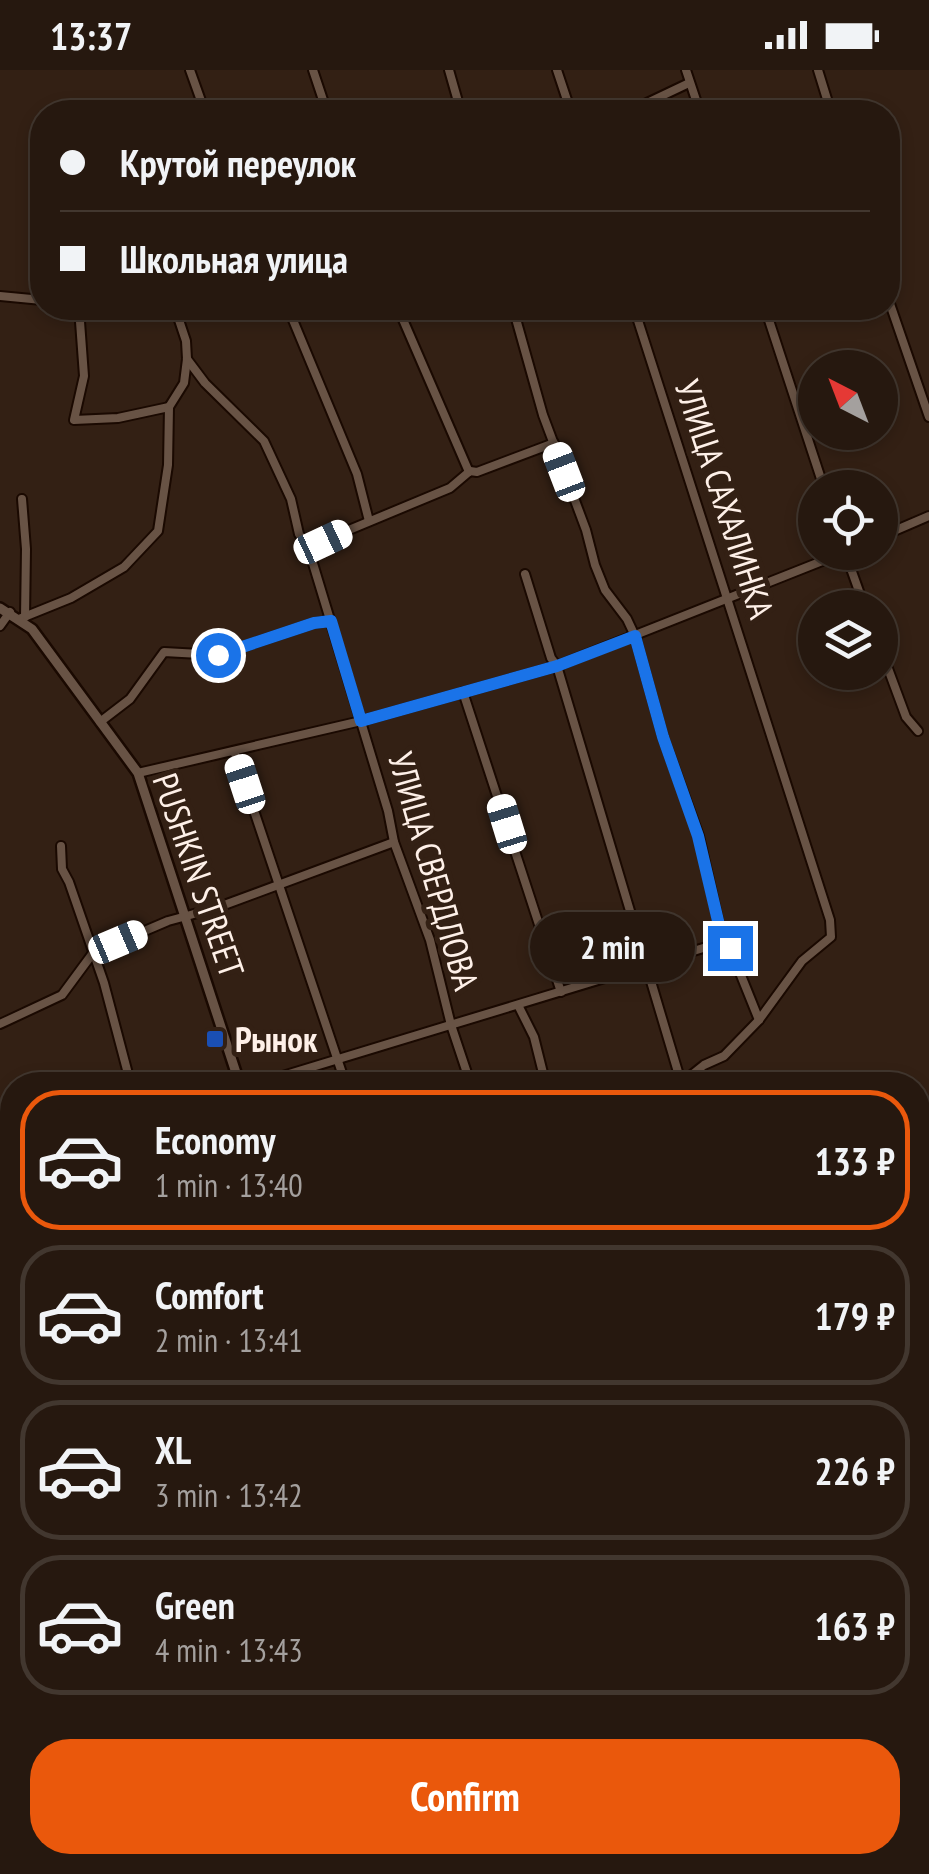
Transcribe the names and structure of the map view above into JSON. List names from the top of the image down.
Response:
{
  "streets": {
    "street": ["УЛИЦА САХАЛИНКА", "УЛИЦА СВЕРДЛОВА", "PUSHKIN STREET"]
  },
  "places": {
    "transit": ["Рынок"]
  },
  "north": "top left",
  "page": {
    "status": "13:37",
    "banner": ["Крутой переулок", "Школьная улица"],
    "bubble": "2 min",
    "list": [
      {
        "name": "Economy",
        "note": "1 min · 13:40",
        "value": "133 ₽"
      },
      {
        "name": "Comfort",
        "note": "2 min · 13:41",
        "value": "179 ₽"
      },
      {
        "name": "XL",
        "note": "3 min · 13:42",
        "value": "226 ₽"
      },
      {
        "name": "Green",
        "note": "4 min · 13:43",
        "value": "163 ₽"
      }
    ],
    "buttons": "Confirm"
  }
}
